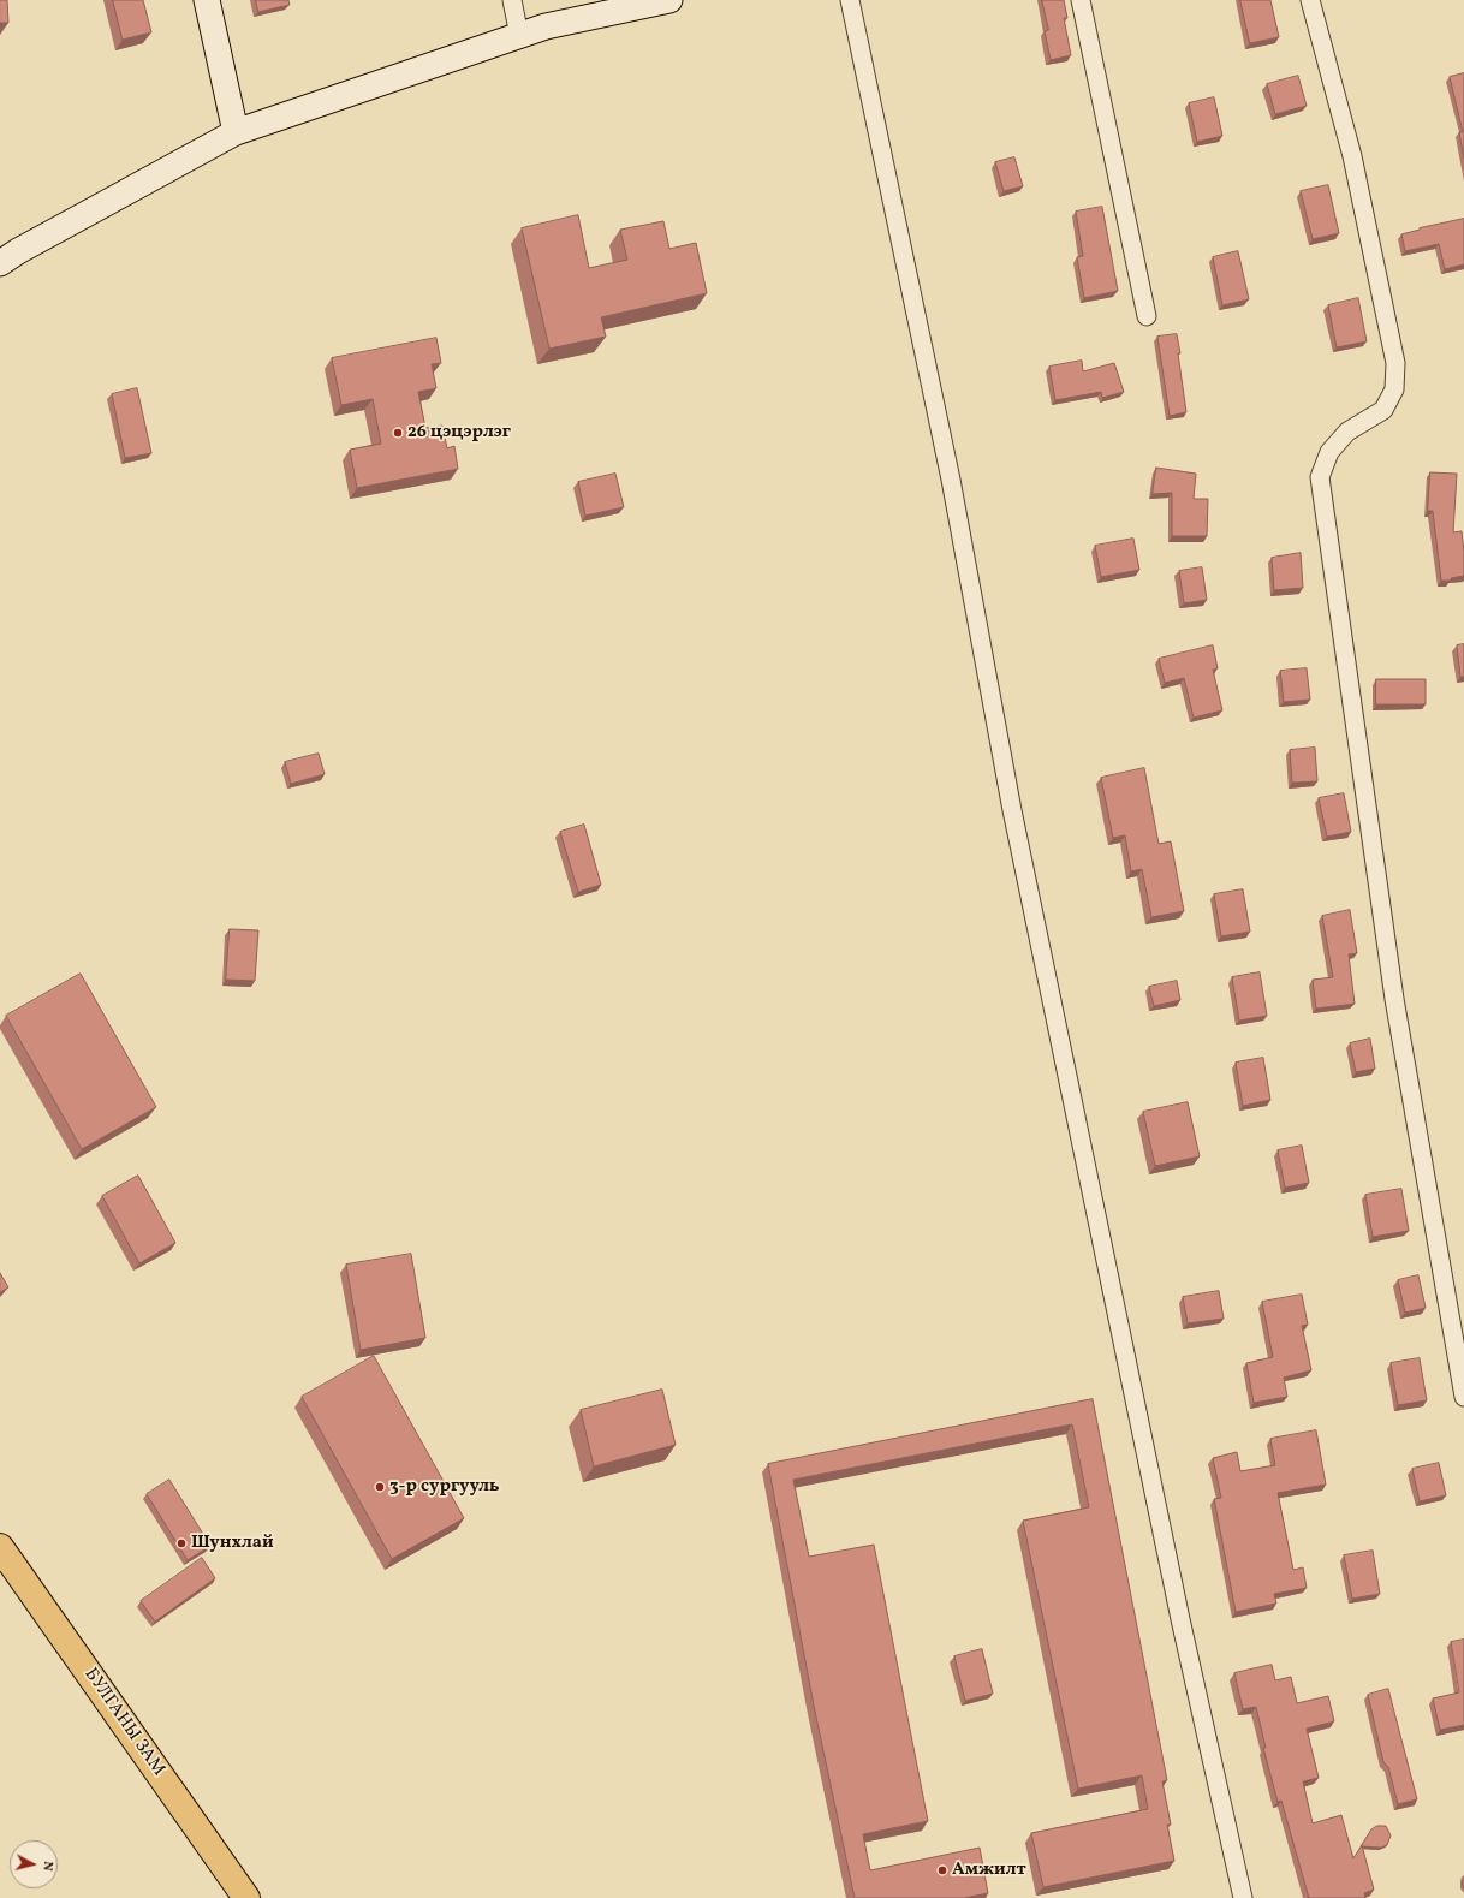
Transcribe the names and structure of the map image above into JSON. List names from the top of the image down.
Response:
{
  "streets": {
    "highway": ["БУЛГАНЫ ЗАМ"]
  },
  "places": [
    "26 цэцэрлэг",
    "3-р сургууль",
    "Шунхлай",
    "Амжилт"
  ],
  "north": "right"
}
